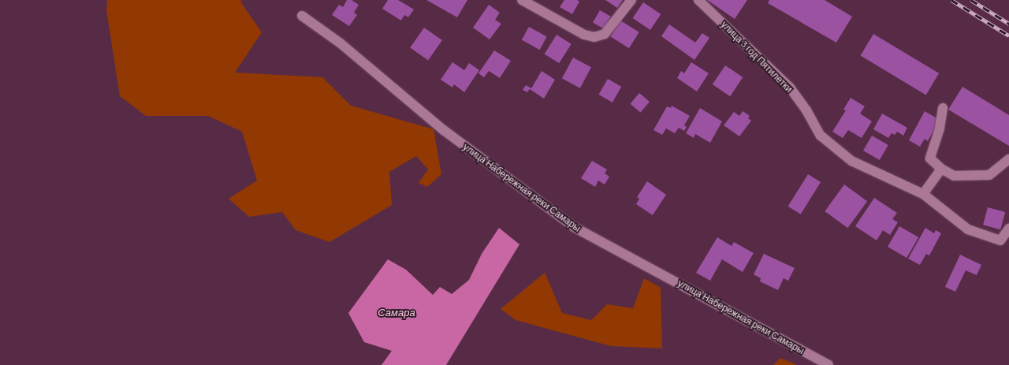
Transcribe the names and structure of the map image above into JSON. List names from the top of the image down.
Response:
{
  "streets": {
    "street": ["улица 3 год Пятилетки", "улица Набережная реки Самары"]
  },
  "water": ["Самара"]
}
